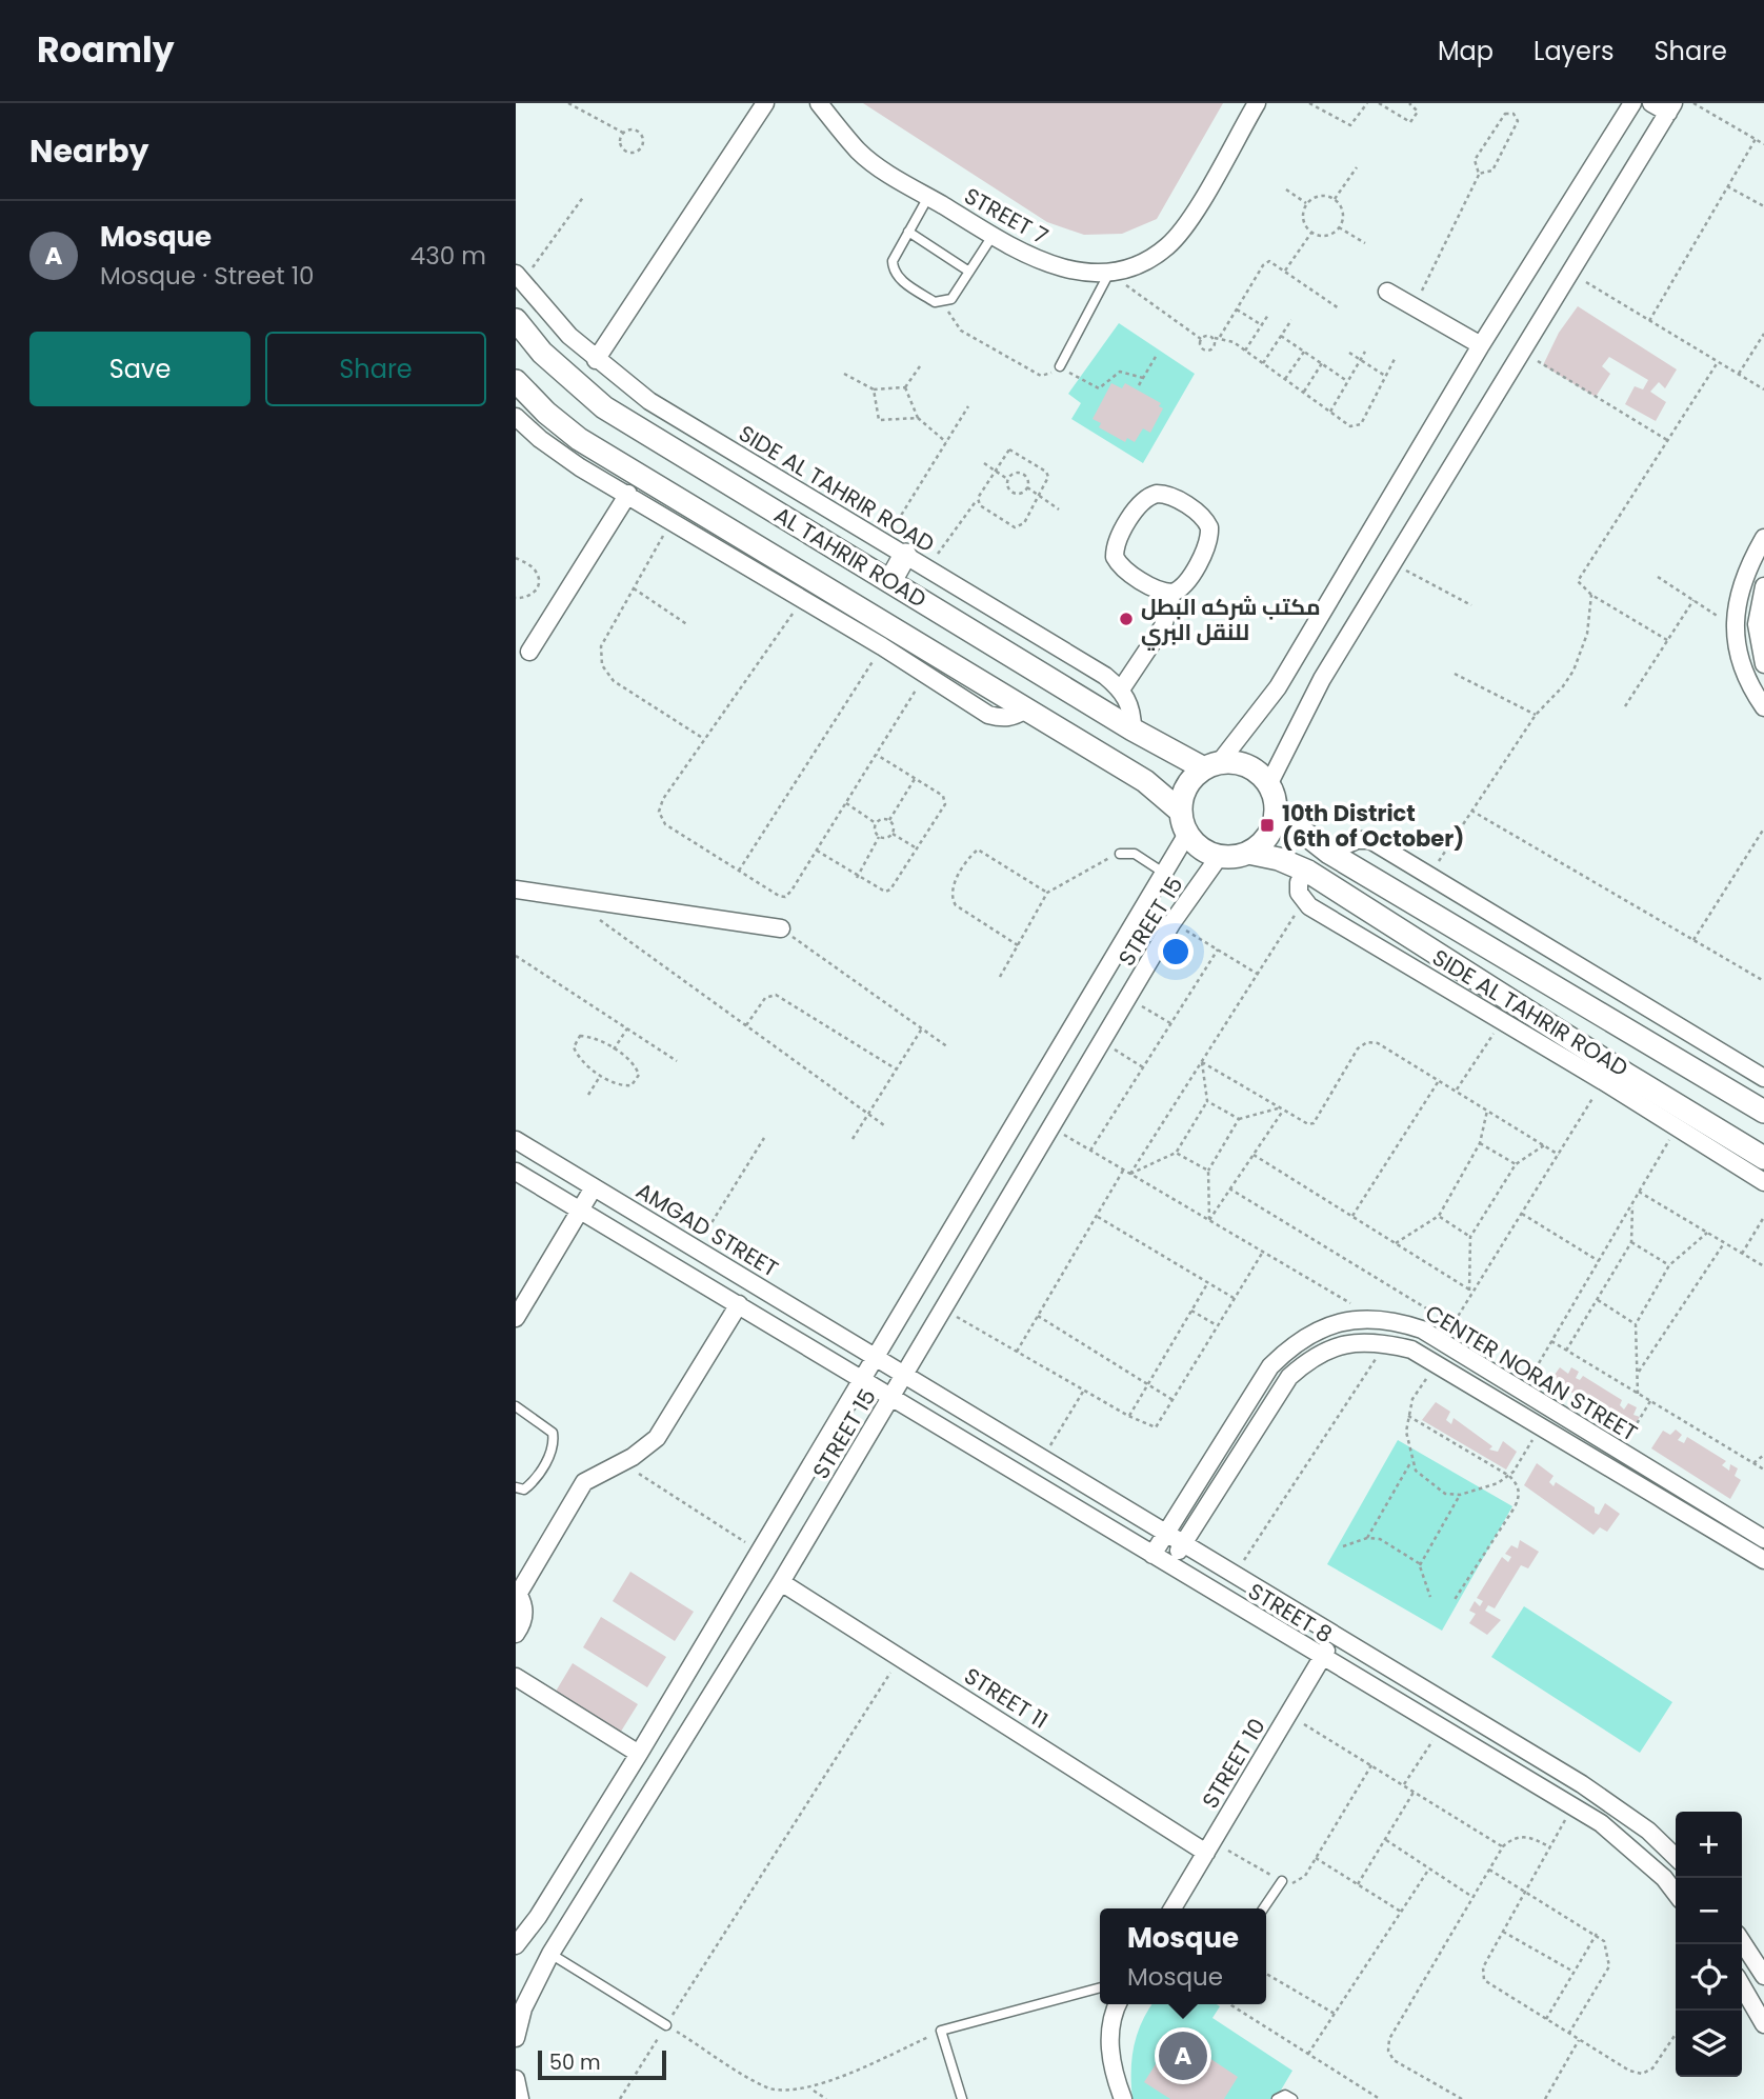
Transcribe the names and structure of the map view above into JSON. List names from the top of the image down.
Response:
{
  "streets": {
    "street": [
      "STREET 7",
      "SIDE AL TAHRIR ROAD",
      "AL TAHRIR ROAD",
      "STREET 15",
      "AMGAD STREET",
      "CENTER NORAN STREET",
      "STREET 8",
      "STREET 11",
      "STREET 10"
    ]
  },
  "crossings": [
    ["AL TAHRIR ROAD", "STREET 15"],
    ["STREET 15", "AMGAD STREET"],
    ["STREET 15", "STREET 8"],
    ["STREET 15", "STREET 11"],
    ["AMGAD STREET", "STREET 8"],
    ["CENTER NORAN STREET", "STREET 8"],
    ["STREET 8", "STREET 10"],
    ["STREET 11", "STREET 10"]
  ],
  "places": {
    "other": ["مكتب شركه البطل للنقل البري"],
    "transit": ["10th District (6th of October)"]
  },
  "scale_bar": "50 m",
  "page": {
    "header": "Roamly",
    "nav": ["Map", "Layers", "Share"],
    "heading": "Nearby",
    "list": [
      {
        "mark": "A",
        "name": "Mosque",
        "note": "Mosque · Street 10",
        "value": "430 m"
      }
    ],
    "buttons": ["Save", "Share"],
    "map_buttons": ["+", "−"],
    "popup": ["Mosque", "Mosque"],
    "pins": "A",
    "scale": "50 m"
  }
}
